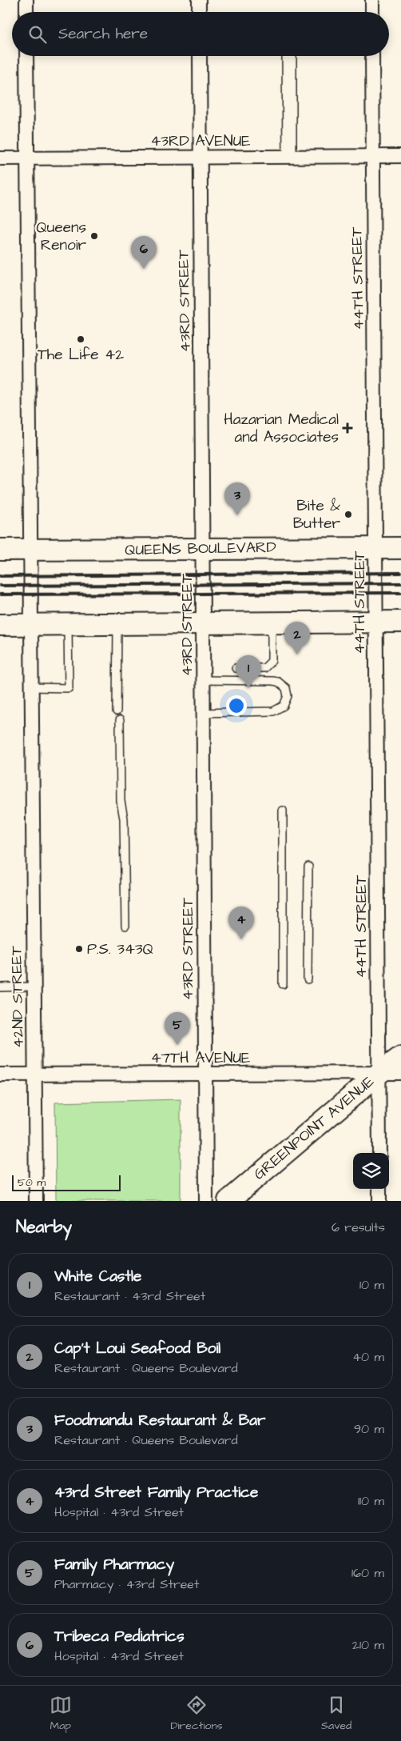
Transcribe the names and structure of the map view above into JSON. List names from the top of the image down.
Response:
{
  "streets": {
    "main road": ["QUEENS BOULEVARD", "GREENPOINT AVENUE"],
    "street": [
      "43RD AVENUE",
      "44TH STREET",
      "43RD STREET",
      "42ND STREET",
      "47TH AVENUE"
    ]
  },
  "crossings": [
    ["43RD AVENUE", "44TH STREET"],
    ["43RD AVENUE", "43RD STREET"],
    ["43RD AVENUE", "42ND STREET"],
    ["44TH STREET", "QUEENS BOULEVARD"],
    ["44TH STREET", "47TH AVENUE"],
    ["44TH STREET", "GREENPOINT AVENUE"],
    ["43RD STREET", "QUEENS BOULEVARD"],
    ["43RD STREET", "47TH AVENUE"],
    ["QUEENS BOULEVARD", "42ND STREET"],
    ["42ND STREET", "47TH AVENUE"],
    ["47TH AVENUE", "GREENPOINT AVENUE"]
  ],
  "places": {
    "other": [
      "Queens Renoir",
      "The Life 42",
      "Bite & Butter",
      "P.S. 343Q"
    ],
    "health": ["Hazarian Medical and Associates"]
  },
  "scale_bar": "50 m",
  "page": {
    "search": "Search here",
    "pins": [
      "6",
      "3",
      "2",
      "1",
      "4",
      "5"
    ],
    "scale": "50 m",
    "heading": ["Nearby", "6 results"],
    "list": [
      {
        "mark": "1",
        "name": "White Castle",
        "note": "Restaurant · 43rd Street",
        "value": "10 m"
      },
      {
        "mark": "2",
        "name": "Cap't Loui Seafood Boil",
        "note": "Restaurant · Queens Boulevard",
        "value": "40 m"
      },
      {
        "mark": "3",
        "name": "Foodmandu Restaurant & Bar",
        "note": "Restaurant · Queens Boulevard",
        "value": "90 m"
      },
      {
        "mark": "4",
        "name": "43rd Street Family Practice",
        "note": "Hospital · 43rd Street",
        "value": "110 m"
      },
      {
        "mark": "5",
        "name": "Family Pharmacy",
        "note": "Pharmacy · 43rd Street",
        "value": "160 m"
      },
      {
        "mark": "6",
        "name": "Tribeca Pediatrics",
        "note": "Hospital · 43rd Street",
        "value": "210 m"
      }
    ],
    "nav": ["Map", "Directions", "Saved"]
  }
}
